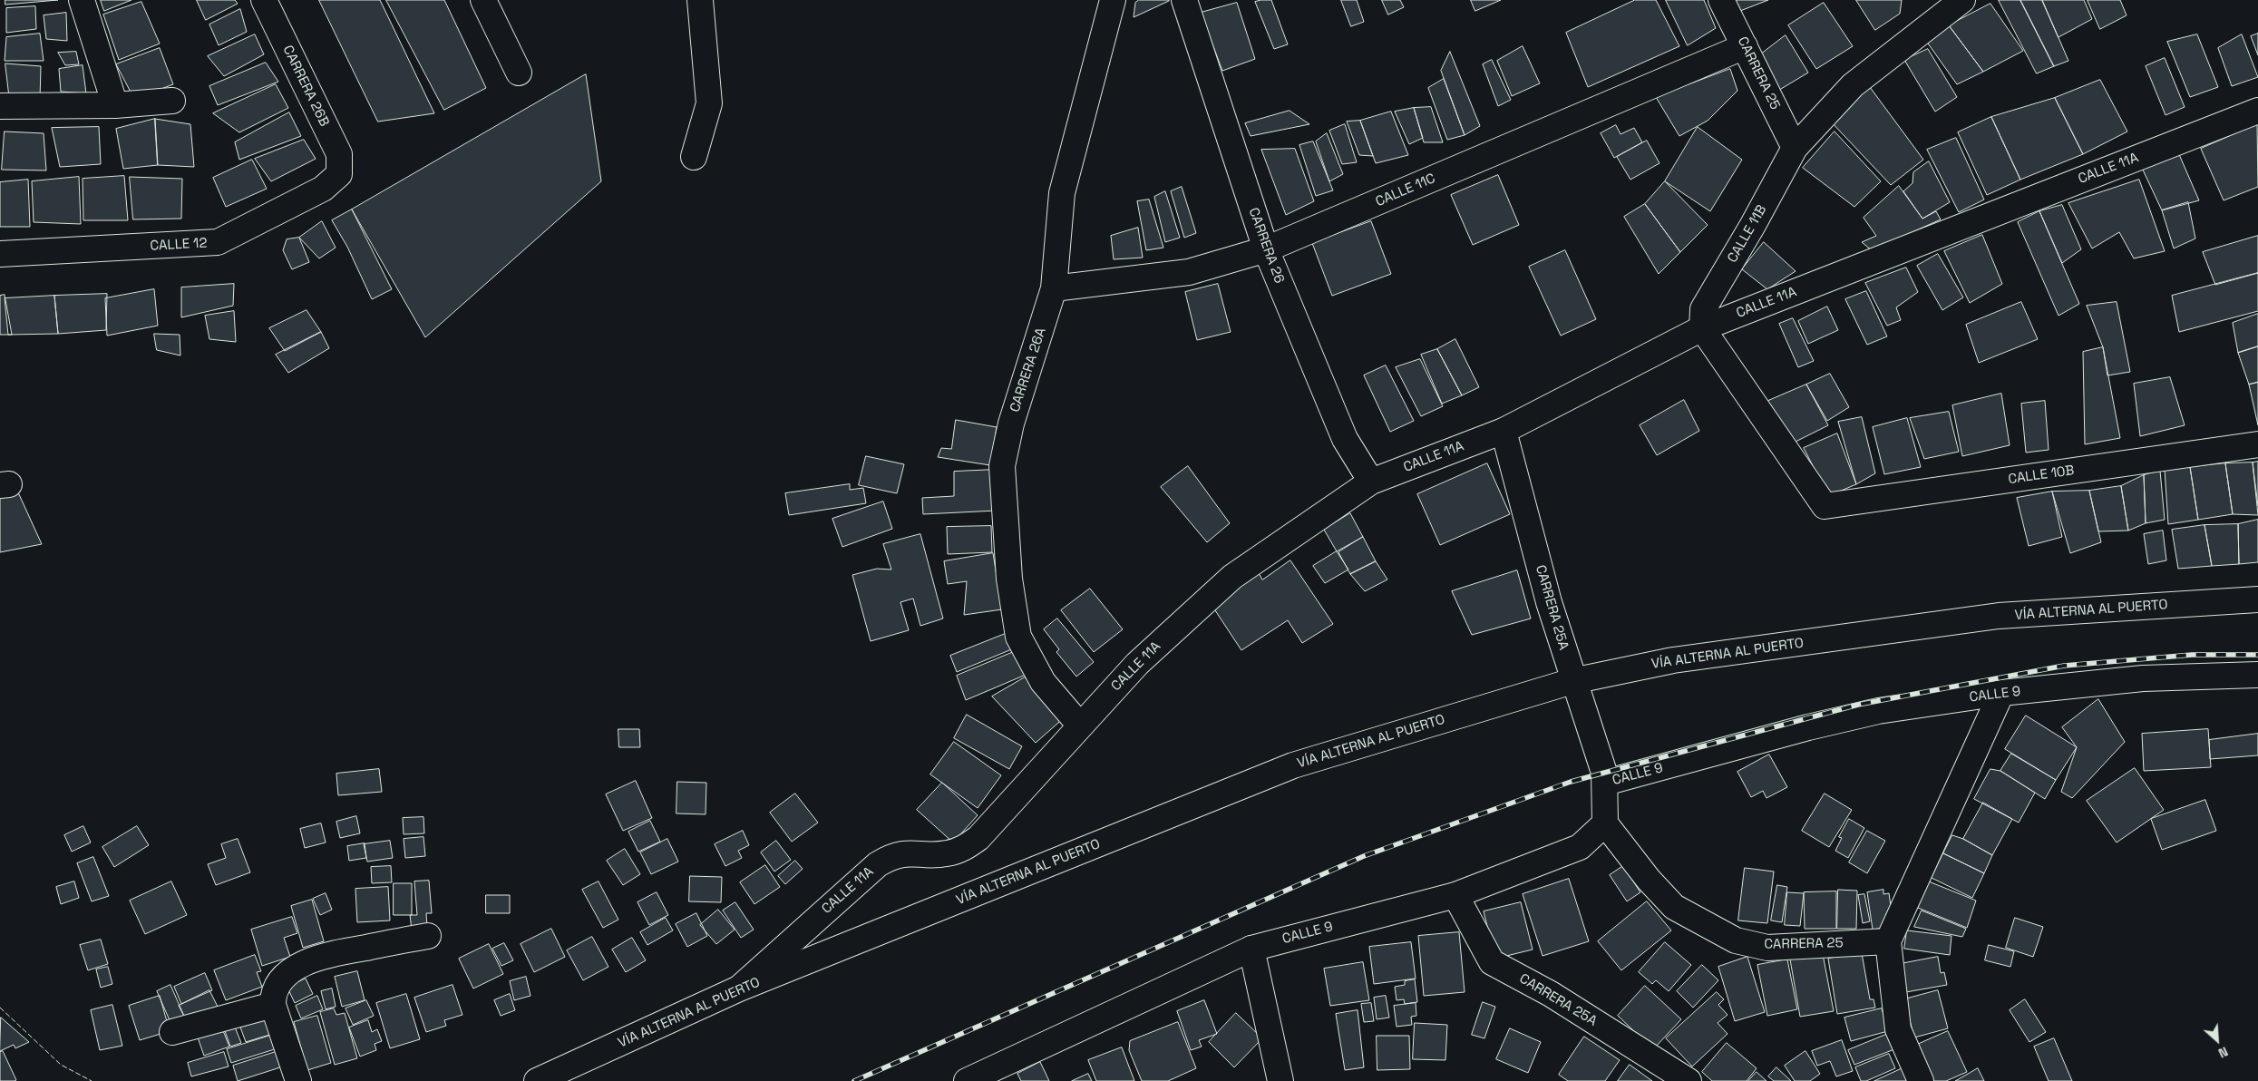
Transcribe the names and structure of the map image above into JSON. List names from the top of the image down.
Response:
{
  "streets": {
    "street": [
      "CARRERA 25",
      "CARRERA 26B",
      "CALLE 11A",
      "CALLE 11C",
      "CALLE 11B",
      "CALLE 12",
      "CARRERA 26",
      "CARRERA 26A",
      "CALLE 10B",
      "CARRERA 25A",
      "VÍA ALTERNA AL PUERTO",
      "CALLE 9"
    ]
  },
  "crossings": [
    ["CARRERA 25", "CALLE 11C"],
    ["CARRERA 25", "CALLE 11B"],
    ["CARRERA 25", "CALLE 9"],
    ["CARRERA 26B", "CALLE 12"],
    ["CALLE 11A", "CALLE 11B"],
    ["CALLE 11A", "CARRERA 26"],
    ["CALLE 11A", "CARRERA 26A"],
    ["CALLE 11A", "CALLE 10B"],
    ["CALLE 11A", "CARRERA 25A"],
    ["CALLE 11A", "VÍA ALTERNA AL PUERTO"],
    ["CALLE 11C", "CARRERA 26"],
    ["CALLE 11C", "CARRERA 26A"],
    ["CALLE 11B", "CALLE 10B"],
    ["CARRERA 25A", "VÍA ALTERNA AL PUERTO"],
    ["CARRERA 25A", "CALLE 9"]
  ],
  "north": "bottom right"
}
